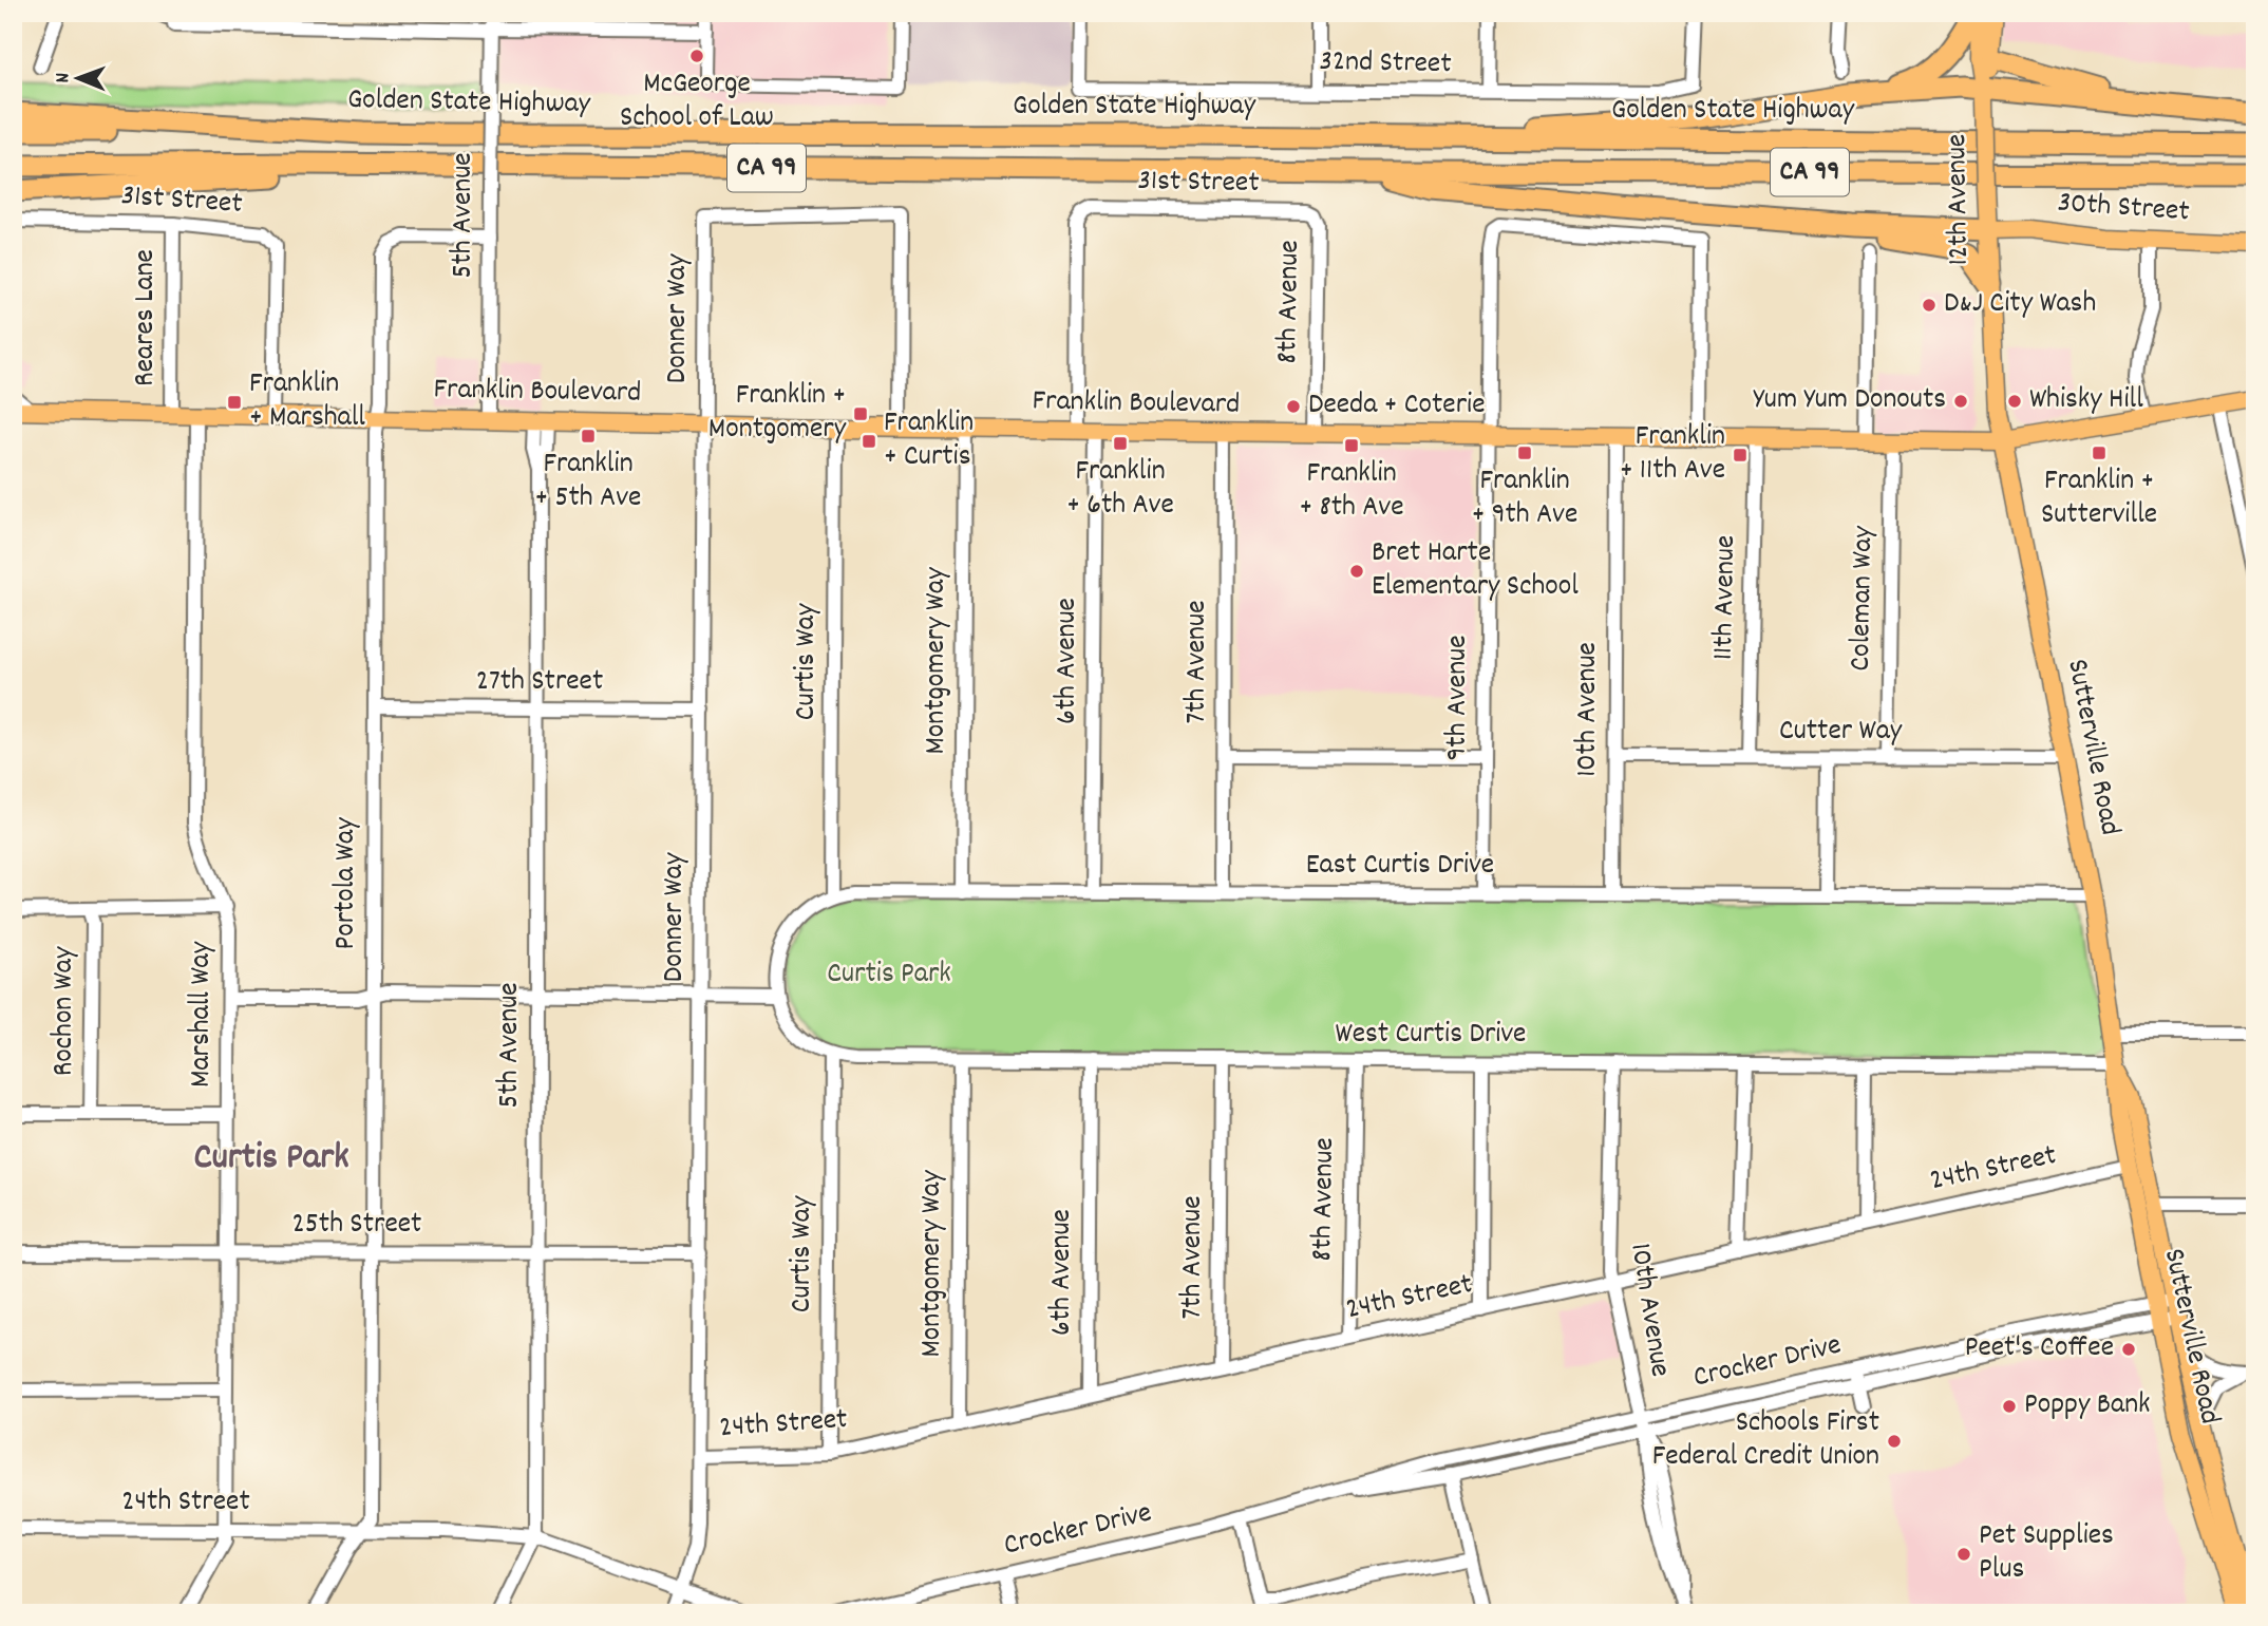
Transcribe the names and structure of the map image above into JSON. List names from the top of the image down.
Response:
{
  "streets": {
    "highway": ["Golden State Highway", "CA 99"],
    "main road": [
      "12th Avenue",
      "30th Street",
      "Franklin Boulevard",
      "Sutterville Road"
    ],
    "street": [
      "32nd Street",
      "31st Street",
      "5th Avenue",
      "8th Avenue",
      "Reares Lane",
      "Donner Way",
      "11th Avenue",
      "Coleman Way",
      "Montgomery Way",
      "6th Avenue",
      "Curtis Way",
      "7th Avenue",
      "27th Street",
      "9th Avenue",
      "10th Avenue",
      "Cutter Way",
      "East Curtis Drive",
      "Portola Way",
      "Rochon Way",
      "Marshall Way",
      "West Curtis Drive",
      "24th Street",
      "25th Street",
      "Crocker Drive"
    ]
  },
  "crossings": [
    ["31st Street", "8th Avenue"],
    ["31st Street", "Reares Lane"],
    ["31st Street", "Franklin Boulevard"],
    ["12th Avenue", "30th Street"],
    ["12th Avenue", "Franklin Boulevard"],
    ["12th Avenue", "Sutterville Road"],
    ["5th Avenue", "Franklin Boulevard"],
    ["5th Avenue", "27th Street"],
    ["5th Avenue", "Portola Way"],
    ["5th Avenue", "24th Street"],
    ["5th Avenue", "25th Street"],
    ["8th Avenue", "Franklin Boulevard"],
    ["8th Avenue", "West Curtis Drive"],
    ["8th Avenue", "24th Street"],
    ["Reares Lane", "Franklin Boulevard"],
    ["Donner Way", "Franklin Boulevard"],
    ["Donner Way", "27th Street"],
    ["Donner Way", "24th Street"],
    ["Donner Way", "25th Street"],
    ["Franklin Boulevard", "11th Avenue"],
    ["Franklin Boulevard", "Coleman Way"],
    ["Franklin Boulevard", "Montgomery Way"],
    ["Franklin Boulevard", "6th Avenue"],
    ["Franklin Boulevard", "Curtis Way"],
    ["Franklin Boulevard", "7th Avenue"],
    ["Franklin Boulevard", "9th Avenue"],
    ["Franklin Boulevard", "10th Avenue"],
    ["Franklin Boulevard", "Sutterville Road"],
    ["Franklin Boulevard", "Portola Way"],
    ["Franklin Boulevard", "Marshall Way"],
    ["11th Avenue", "Cutter Way"],
    ["Coleman Way", "Cutter Way"],
    ["Montgomery Way", "East Curtis Drive"],
    ["Montgomery Way", "West Curtis Drive"],
    ["Montgomery Way", "24th Street"],
    ["6th Avenue", "East Curtis Drive"],
    ["6th Avenue", "West Curtis Drive"],
    ["6th Avenue", "24th Street"],
    ["Curtis Way", "East Curtis Drive"],
    ["Curtis Way", "West Curtis Drive"],
    ["Curtis Way", "24th Street"],
    ["7th Avenue", "East Curtis Drive"],
    ["7th Avenue", "West Curtis Drive"],
    ["7th Avenue", "24th Street"],
    ["27th Street", "Portola Way"],
    ["9th Avenue", "East Curtis Drive"],
    ["10th Avenue", "Cutter Way"],
    ["10th Avenue", "East Curtis Drive"],
    ["10th Avenue", "West Curtis Drive"],
    ["10th Avenue", "24th Street"],
    ["10th Avenue", "Crocker Drive"],
    ["Cutter Way", "Sutterville Road"],
    ["Sutterville Road", "East Curtis Drive"],
    ["Sutterville Road", "West Curtis Drive"],
    ["Sutterville Road", "24th Street"],
    ["Sutterville Road", "Crocker Drive"],
    ["East Curtis Drive", "West Curtis Drive"],
    ["Portola Way", "24th Street"],
    ["Portola Way", "25th Street"],
    ["Marshall Way", "24th Street"],
    ["Marshall Way", "25th Street"]
  ],
  "districts": ["Curtis Park"],
  "parks": ["Curtis Park"],
  "places": {
    "other": [
      "McGeorge School of Law",
      "D&J City Wash",
      "Yum Yum Donouts",
      "Whisky Hill",
      "Deeda + Coterie",
      "Bret Harte Elementary School",
      "Peet's Coffee",
      "Poppy Bank",
      "Schools First Federal Credit Union",
      "Pet Supplies Plus"
    ],
    "transit": [
      "Franklin + Marshall",
      "Franklin + Montgomery",
      "Franklin + 5th Ave",
      "Franklin + Curtis",
      "Franklin + 6th Ave",
      "Franklin + 8th Ave",
      "Franklin + 9th Ave",
      "Franklin + Sutterville",
      "Franklin + 11th Ave"
    ]
  },
  "north": "left"
}
